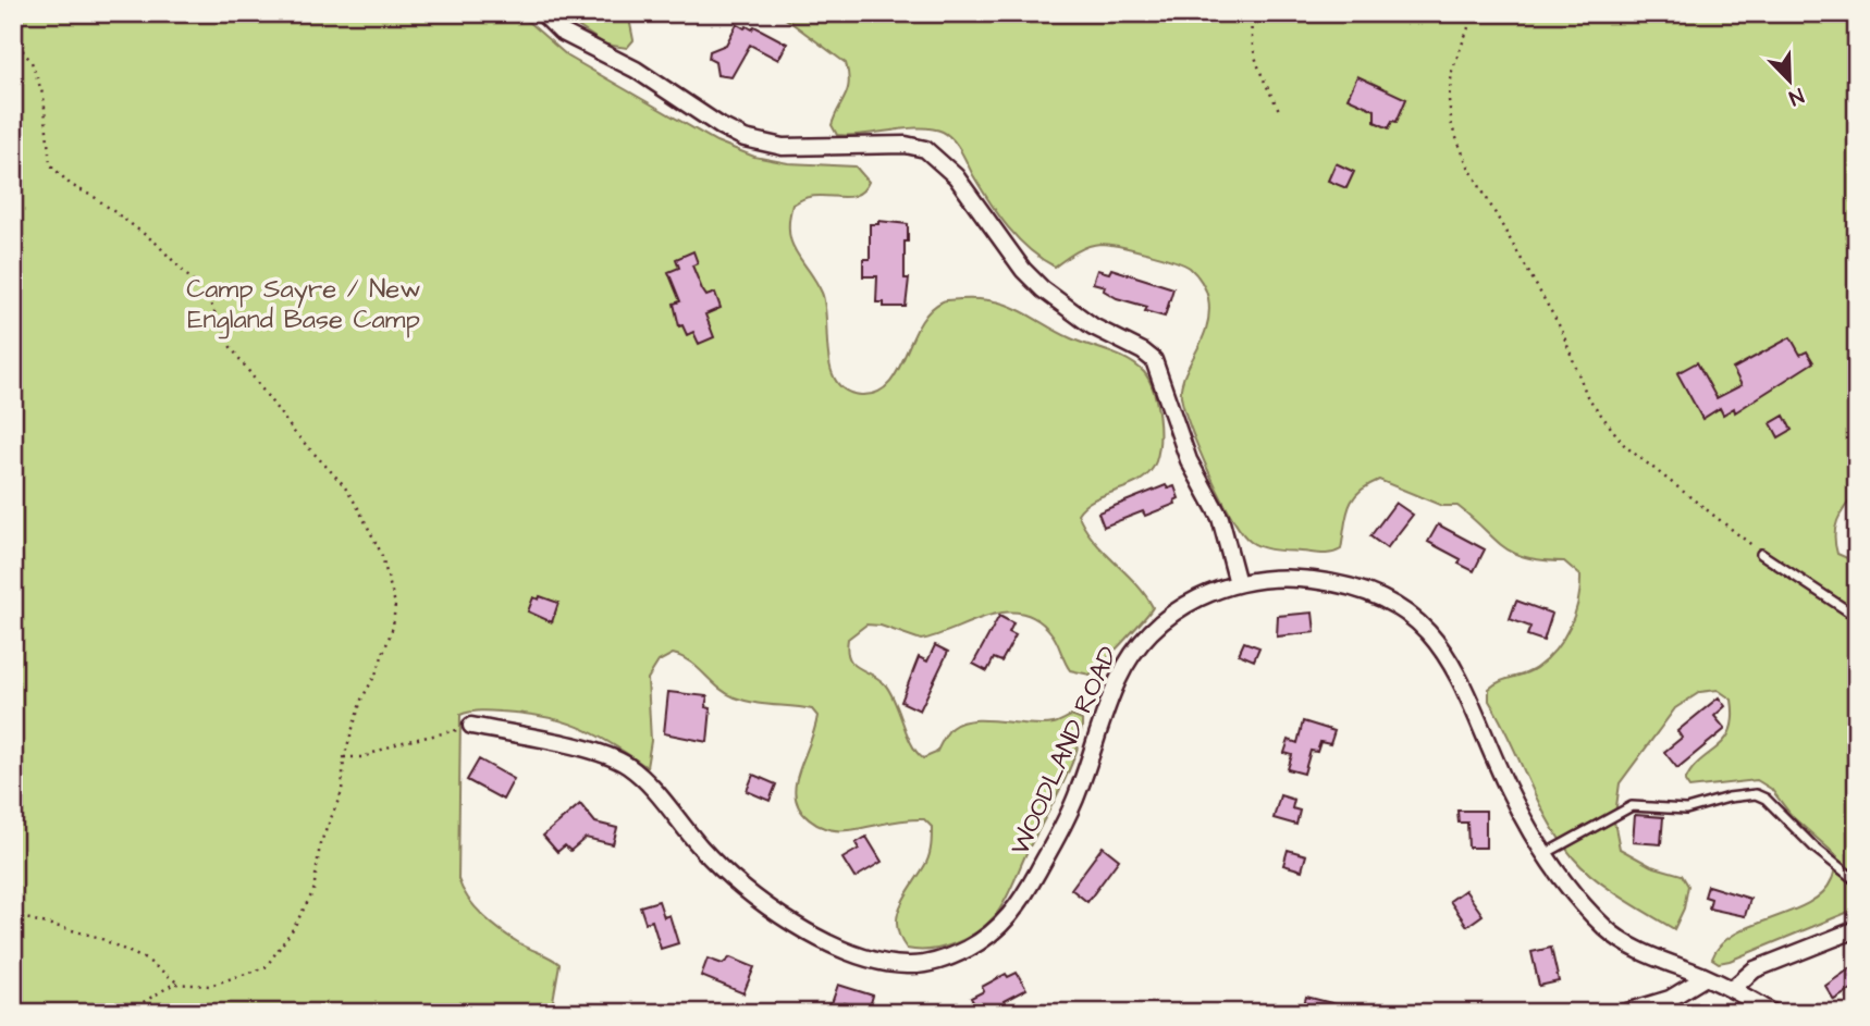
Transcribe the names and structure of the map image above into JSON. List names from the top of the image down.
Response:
{
  "streets": {
    "street": ["WOODLAND ROAD"]
  },
  "parks": ["Camp Sayre / New England Base Camp"],
  "north": "bottom right"
}
